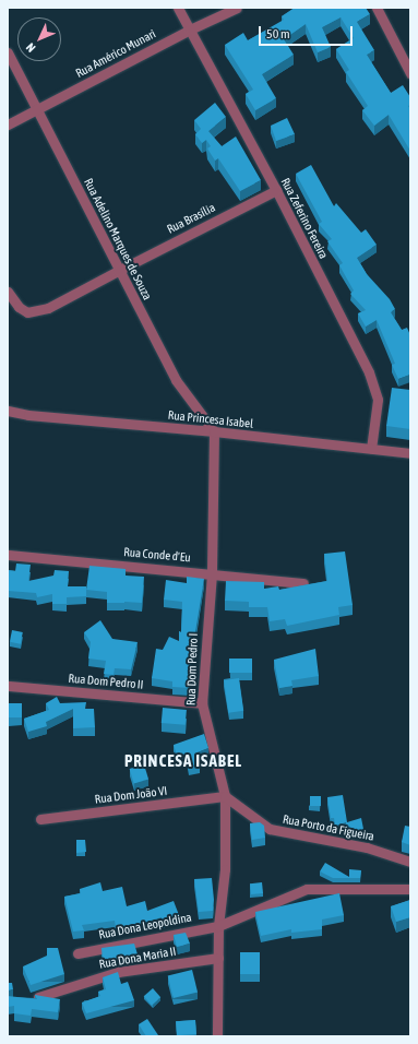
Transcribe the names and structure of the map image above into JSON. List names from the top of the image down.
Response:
{
  "streets": {
    "street": [
      "Rua Américo Munari",
      "Rua Brasília",
      "Rua Zeferino Fereira",
      "Rua Adelino Marques de Souza",
      "Rua Princesa Isabel",
      "Rua Conde d'Eu",
      "Rua Dom Pedro I",
      "Rua Dom Pedro II",
      "Rua Dom João VI",
      "Rua Porto da Figueira",
      "Rua Dona Leopoldina",
      "Rua Dona Maria II"
    ]
  },
  "crossings": [
    ["Rua Américo Munari", "Rua Zeferino Fereira"],
    ["Rua Américo Munari", "Rua Adelino Marques de Souza"],
    ["Rua Brasília", "Rua Zeferino Fereira"],
    ["Rua Brasília", "Rua Adelino Marques de Souza"],
    ["Rua Zeferino Fereira", "Rua Princesa Isabel"],
    ["Rua Adelino Marques de Souza", "Rua Princesa Isabel"],
    ["Rua Adelino Marques de Souza", "Rua Dom Pedro I"],
    ["Rua Princesa Isabel", "Rua Dom Pedro I"],
    ["Rua Conde d'Eu", "Rua Dom Pedro I"],
    ["Rua Dom Pedro I", "Rua Dom Pedro II"],
    ["Rua Dom Pedro I", "Rua Dom João VI"],
    ["Rua Dom Pedro I", "Rua Porto da Figueira"],
    ["Rua Dom Pedro I", "Rua Dona Leopoldina"],
    ["Rua Dom Pedro I", "Rua Dona Maria II"],
    ["Rua Dom João VI", "Rua Porto da Figueira"]
  ],
  "districts": ["PRINCESA ISABEL"],
  "scale_bar": "50 m",
  "north": "bottom left"
}
